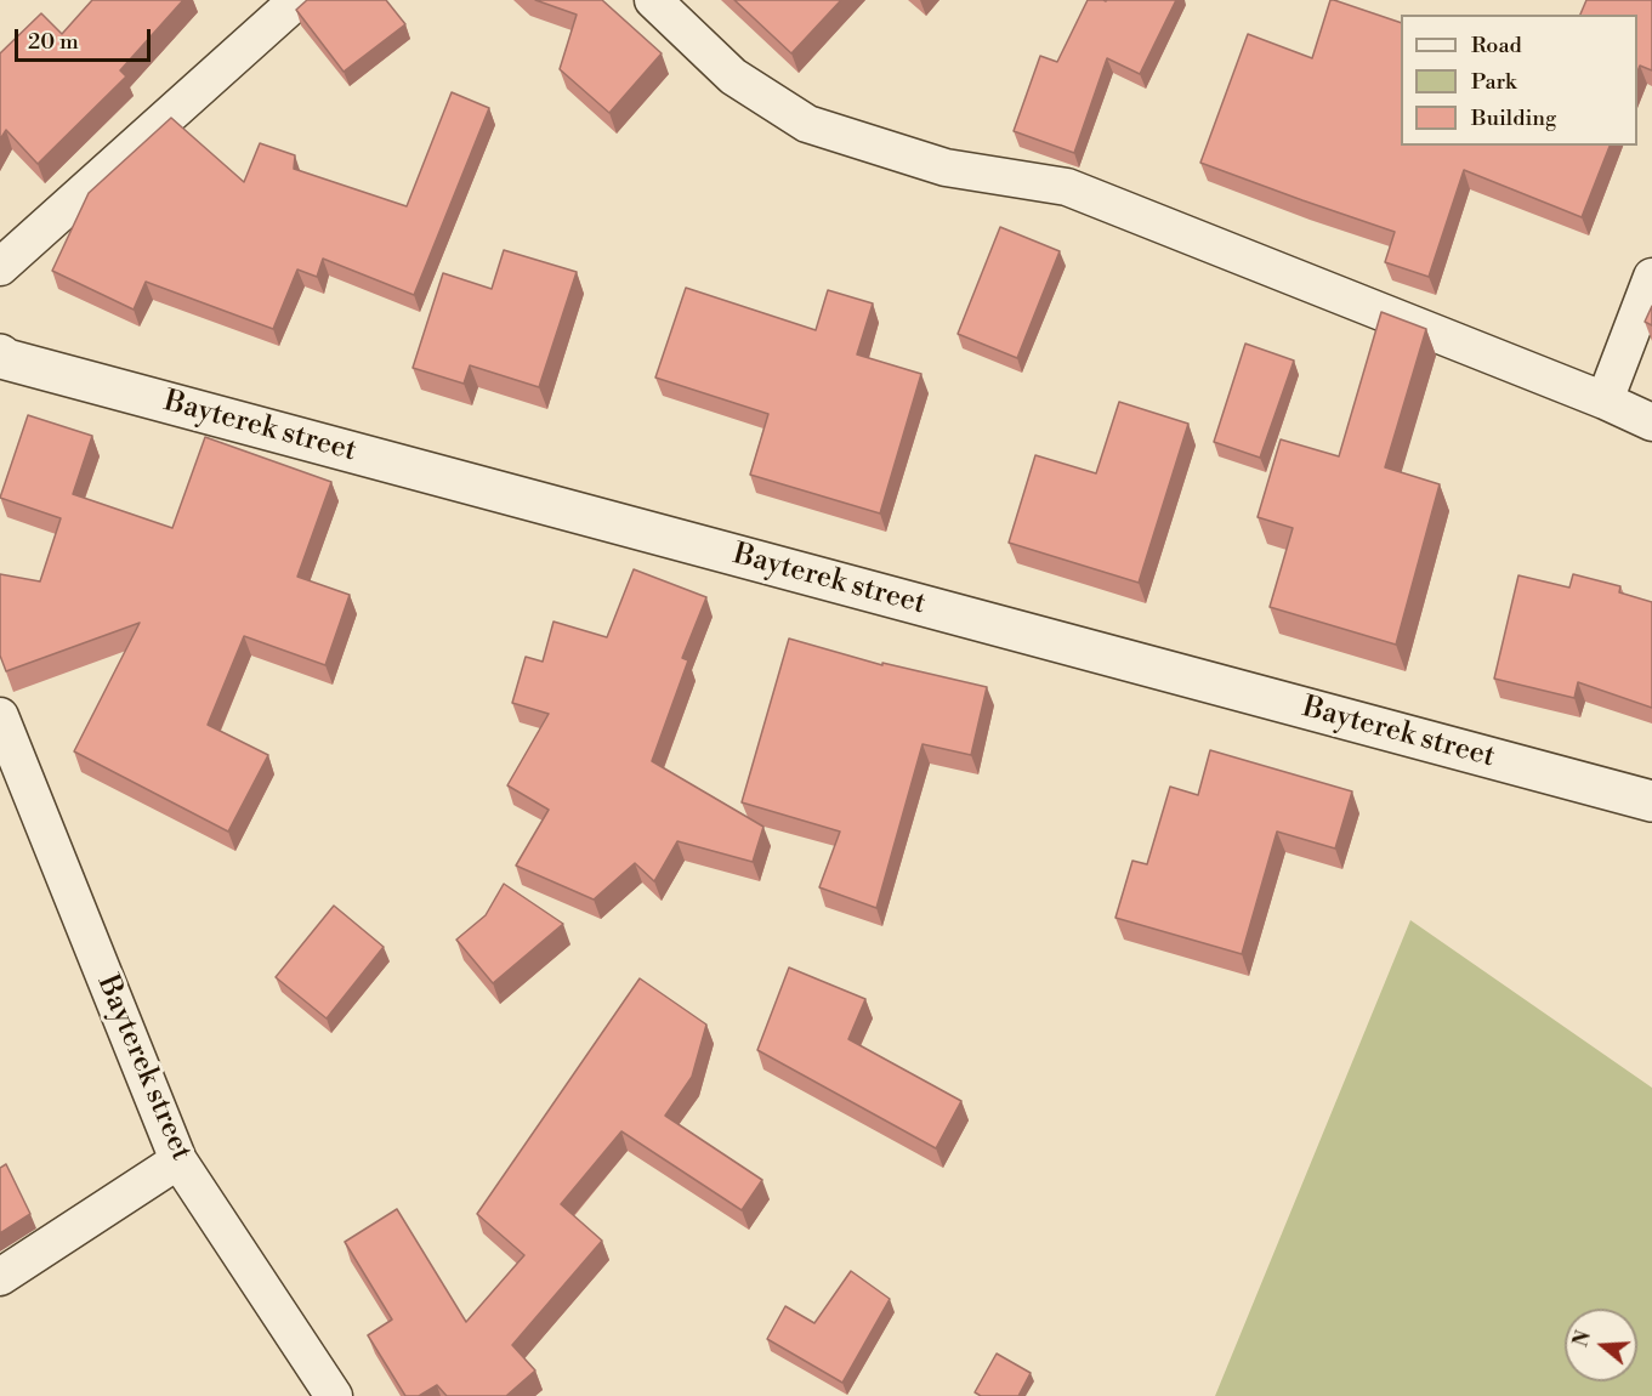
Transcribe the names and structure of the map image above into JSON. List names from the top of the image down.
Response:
{
  "streets": {
    "street": ["Bayterek street"]
  },
  "legend": ["Road", "Park", "Building"],
  "scale_bar": "20 m",
  "north": "left"
}
